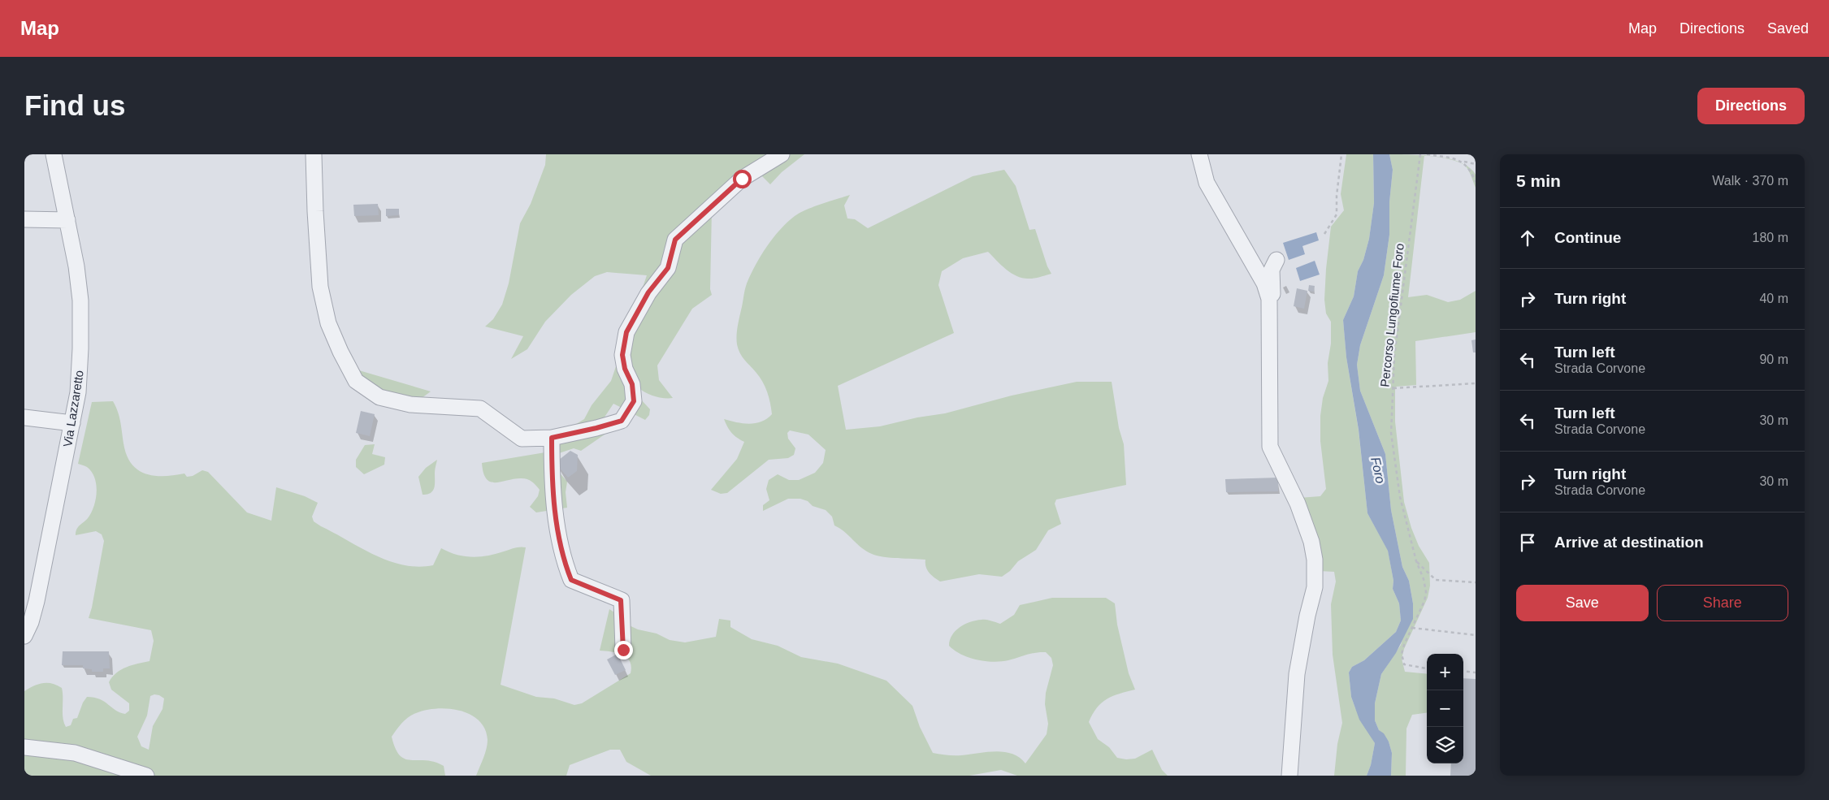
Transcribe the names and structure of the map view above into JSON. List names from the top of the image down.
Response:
{
  "streets": {
    "street": ["Via Lazzaretto"],
    "path": ["Percorso Lungofiume Foro"]
  },
  "water": ["Foro"],
  "page": {
    "header": "Map",
    "nav": ["Map", "Directions", "Saved"],
    "buttons": [
      "Directions",
      ["Save", "Share"]
    ],
    "title": "Find us",
    "heading": ["5 min", "Walk · 370 m"],
    "list": [
      ["Continue", "180 m"],
      ["Turn right", "40 m"],
      ["Turn left", "Strada Corvone", "90 m"],
      ["Turn left", "Strada Corvone", "30 m"],
      ["Turn right", "Strada Corvone", "30 m"],
      "Arrive at destination"
    ],
    "map_buttons": ["+", "−"]
  }
}
